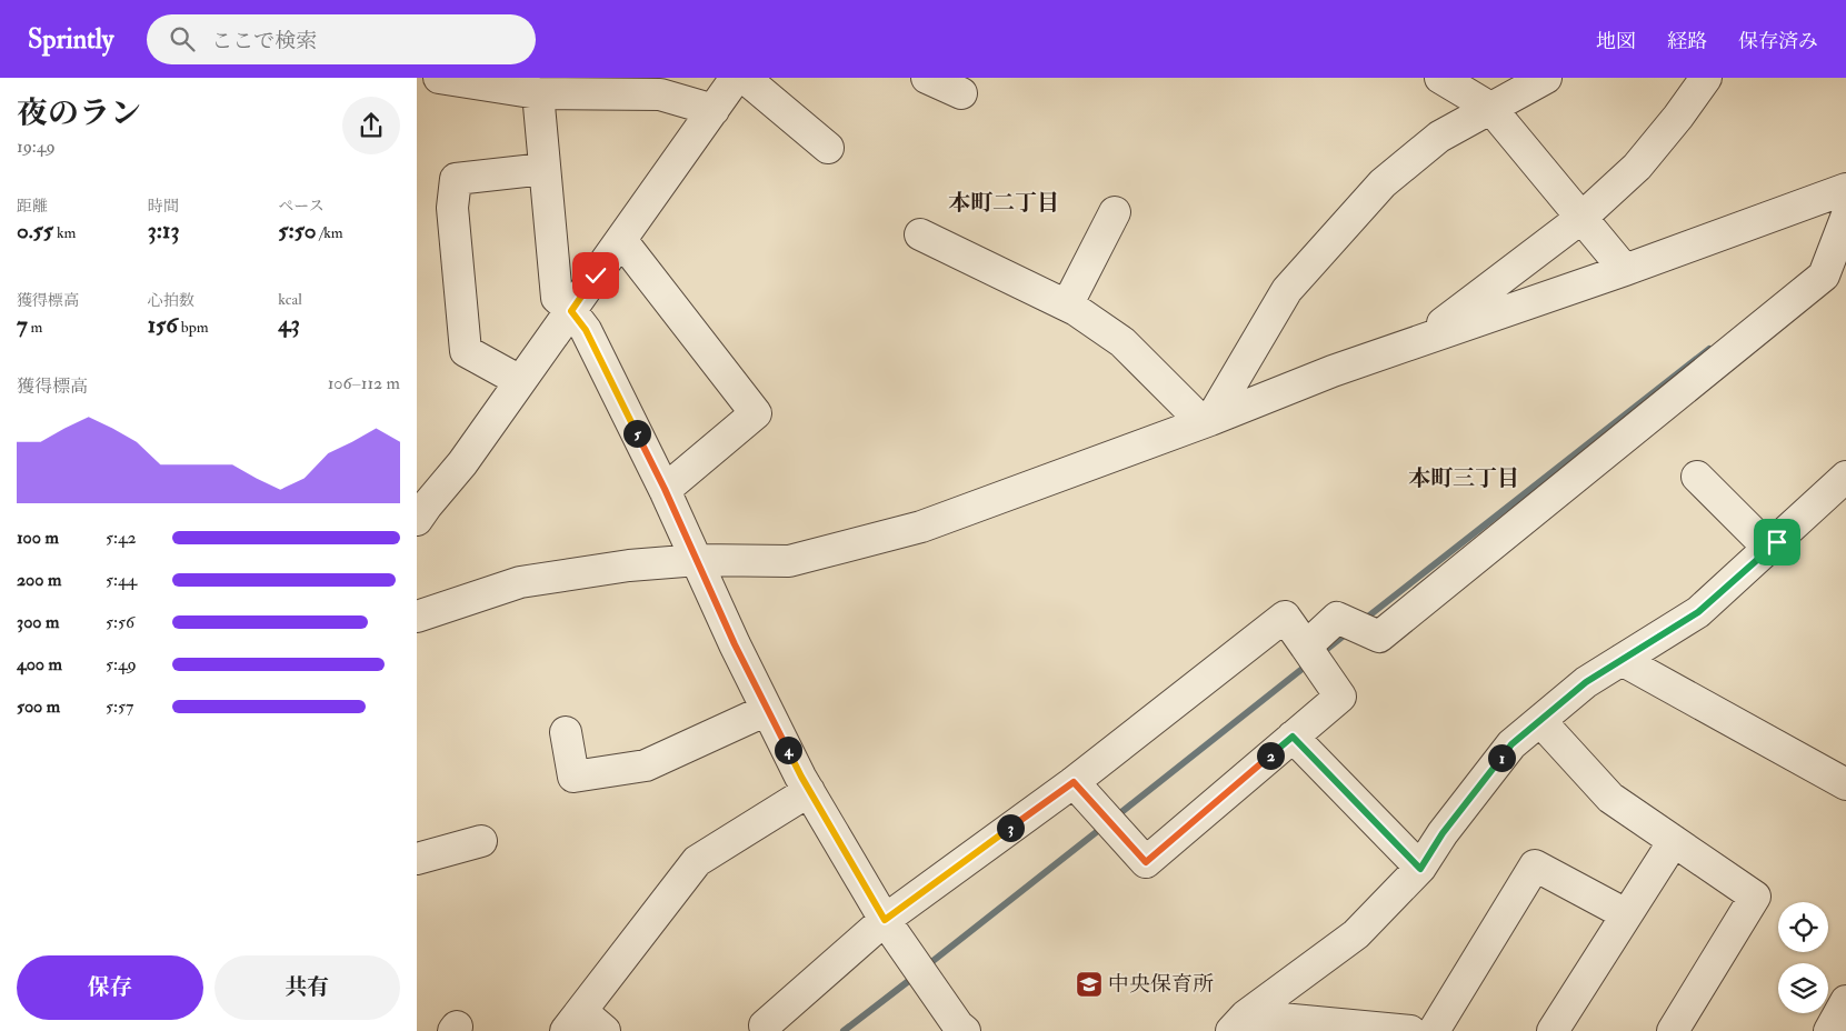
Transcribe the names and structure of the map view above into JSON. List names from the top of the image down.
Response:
{
  "districts": ["本町二丁目", "本町三丁目"],
  "places": {
    "school or university": ["中央保育所"]
  },
  "page": {
    "header": "Sprintly",
    "search": "ここで検索",
    "nav": ["地図", "経路", "保存済み"],
    "heading": ["夜のラン", "19:49"],
    "stats": [
      ["距離", "0.55 km"],
      ["時間", "3:13"],
      ["ペース", "5:50 /km"],
      ["獲得標高", "7 m"],
      ["心拍数", "156 bpm"],
      ["kcal", "43"]
    ],
    "chart": ["獲得標高", "106–112 m"],
    "pins": [
      "5",
      "4",
      "2",
      "1",
      "3"
    ],
    "list": [
      {
        "name": "100 m",
        "note": "5:42"
      },
      {
        "name": "200 m",
        "note": "5:44"
      },
      {
        "name": "300 m",
        "note": "5:56"
      },
      {
        "name": "400 m",
        "note": "5:49"
      },
      {
        "name": "500 m",
        "note": "5:57"
      }
    ],
    "buttons": ["保存", "共有"]
  }
}
